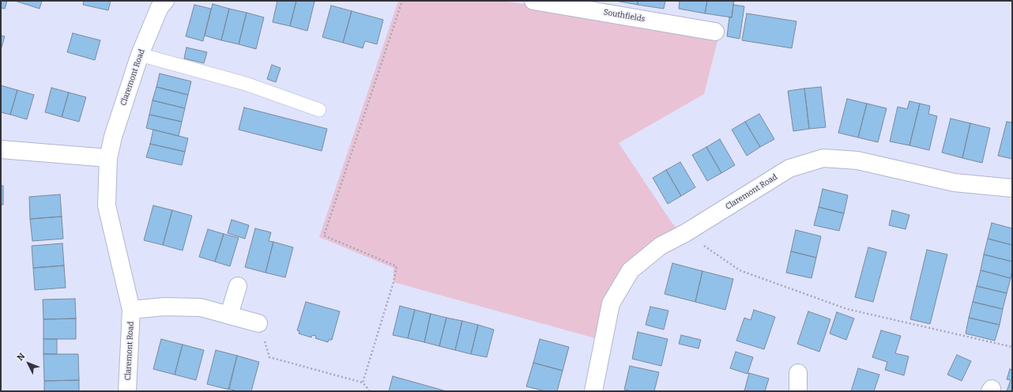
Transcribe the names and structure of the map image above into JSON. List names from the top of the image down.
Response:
{
  "streets": {
    "street": ["Southfields", "Claremont Road"]
  },
  "north": "top left"
}
